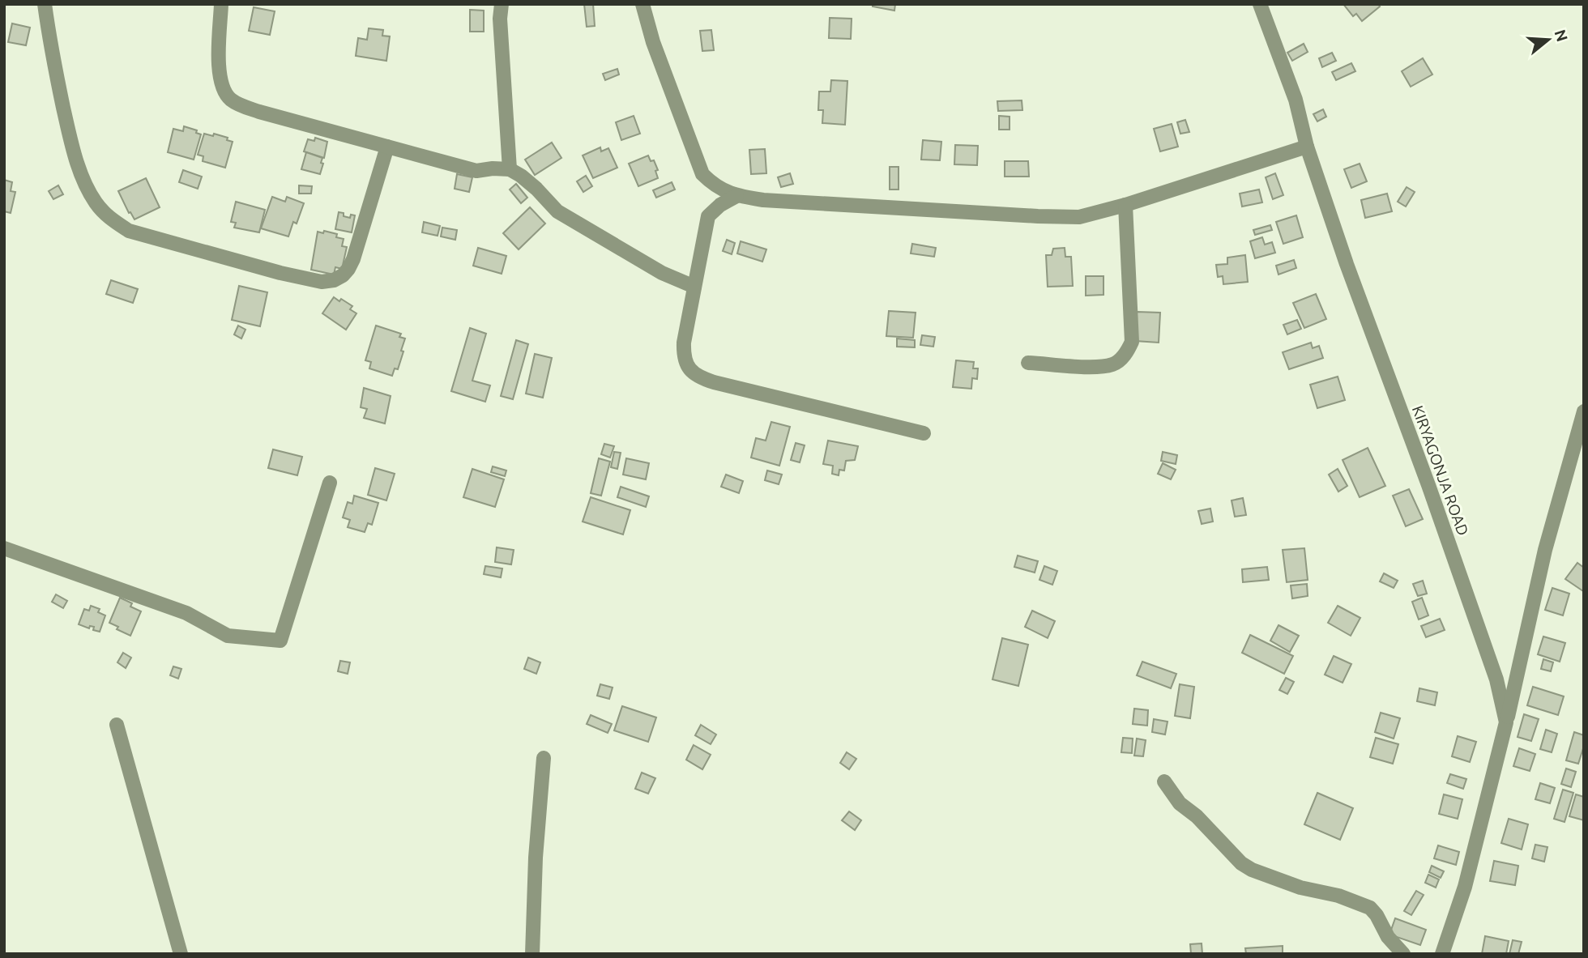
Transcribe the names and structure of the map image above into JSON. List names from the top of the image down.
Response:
{
  "streets": {
    "street": ["KIRYAGONJA ROAD"]
  },
  "north": "right"
}
